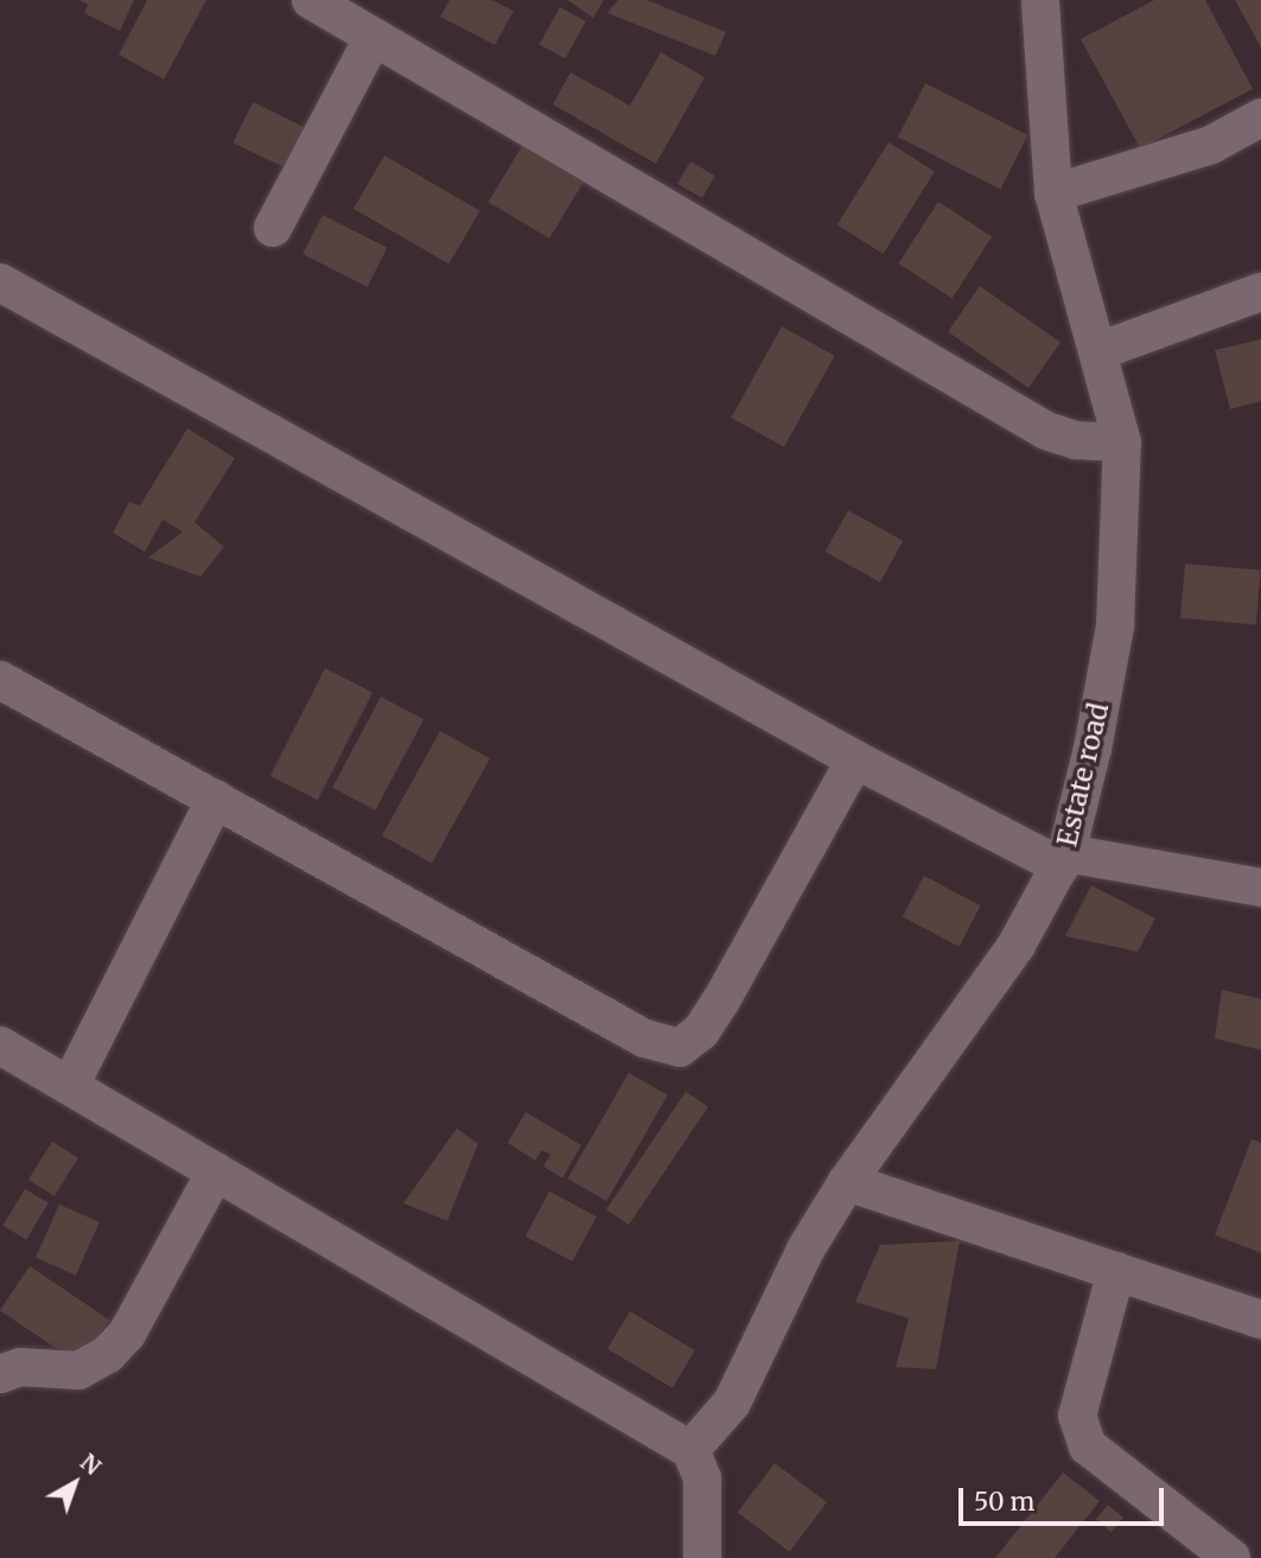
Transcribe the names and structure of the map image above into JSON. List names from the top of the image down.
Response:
{
  "streets": {
    "street": ["Estate road"]
  },
  "scale_bar": "50 m",
  "north": "top right"
}
